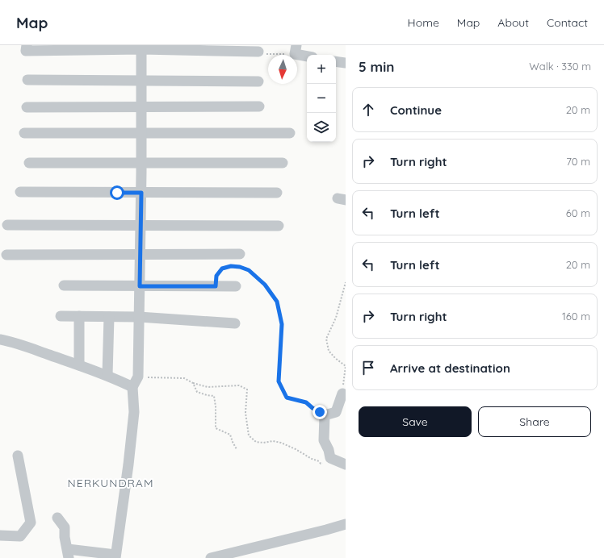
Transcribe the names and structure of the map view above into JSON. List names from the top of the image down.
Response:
{
  "districts": ["NERKUNDRAM"],
  "north": "bottom",
  "page": {
    "header": "Map",
    "nav": [
      "Home",
      "Map",
      "About",
      "Contact"
    ],
    "heading": ["5 min", "Walk · 330 m"],
    "map_buttons": ["+", "−"],
    "list": [
      ["Continue", "20 m"],
      ["Turn right", "70 m"],
      ["Turn left", "60 m"],
      ["Turn left", "20 m"],
      ["Turn right", "160 m"],
      "Arrive at destination"
    ],
    "buttons": ["Save", "Share"]
  }
}
